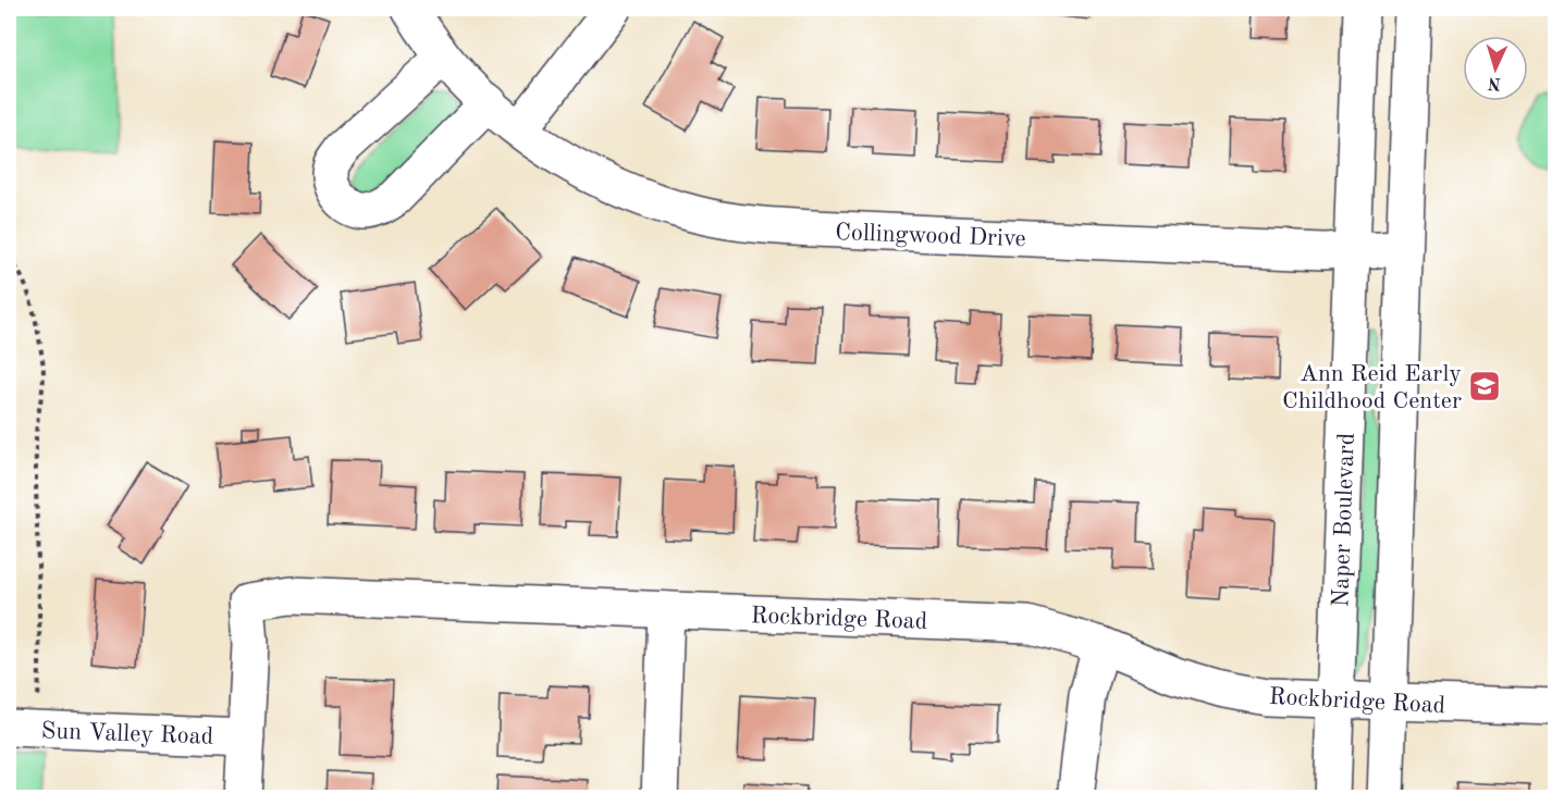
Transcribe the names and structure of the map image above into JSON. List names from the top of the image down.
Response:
{
  "streets": {
    "street": [
      "Collingwood Drive",
      "Naper Boulevard",
      "Rockbridge Road",
      "Sun Valley Road"
    ]
  },
  "crossings": [
    ["Collingwood Drive", "Naper Boulevard"],
    ["Naper Boulevard", "Rockbridge Road"],
    ["Rockbridge Road", "Sun Valley Road"]
  ],
  "places": {
    "school or university": ["Ann Reid Early Childhood Center"]
  },
  "north": "bottom"
}
